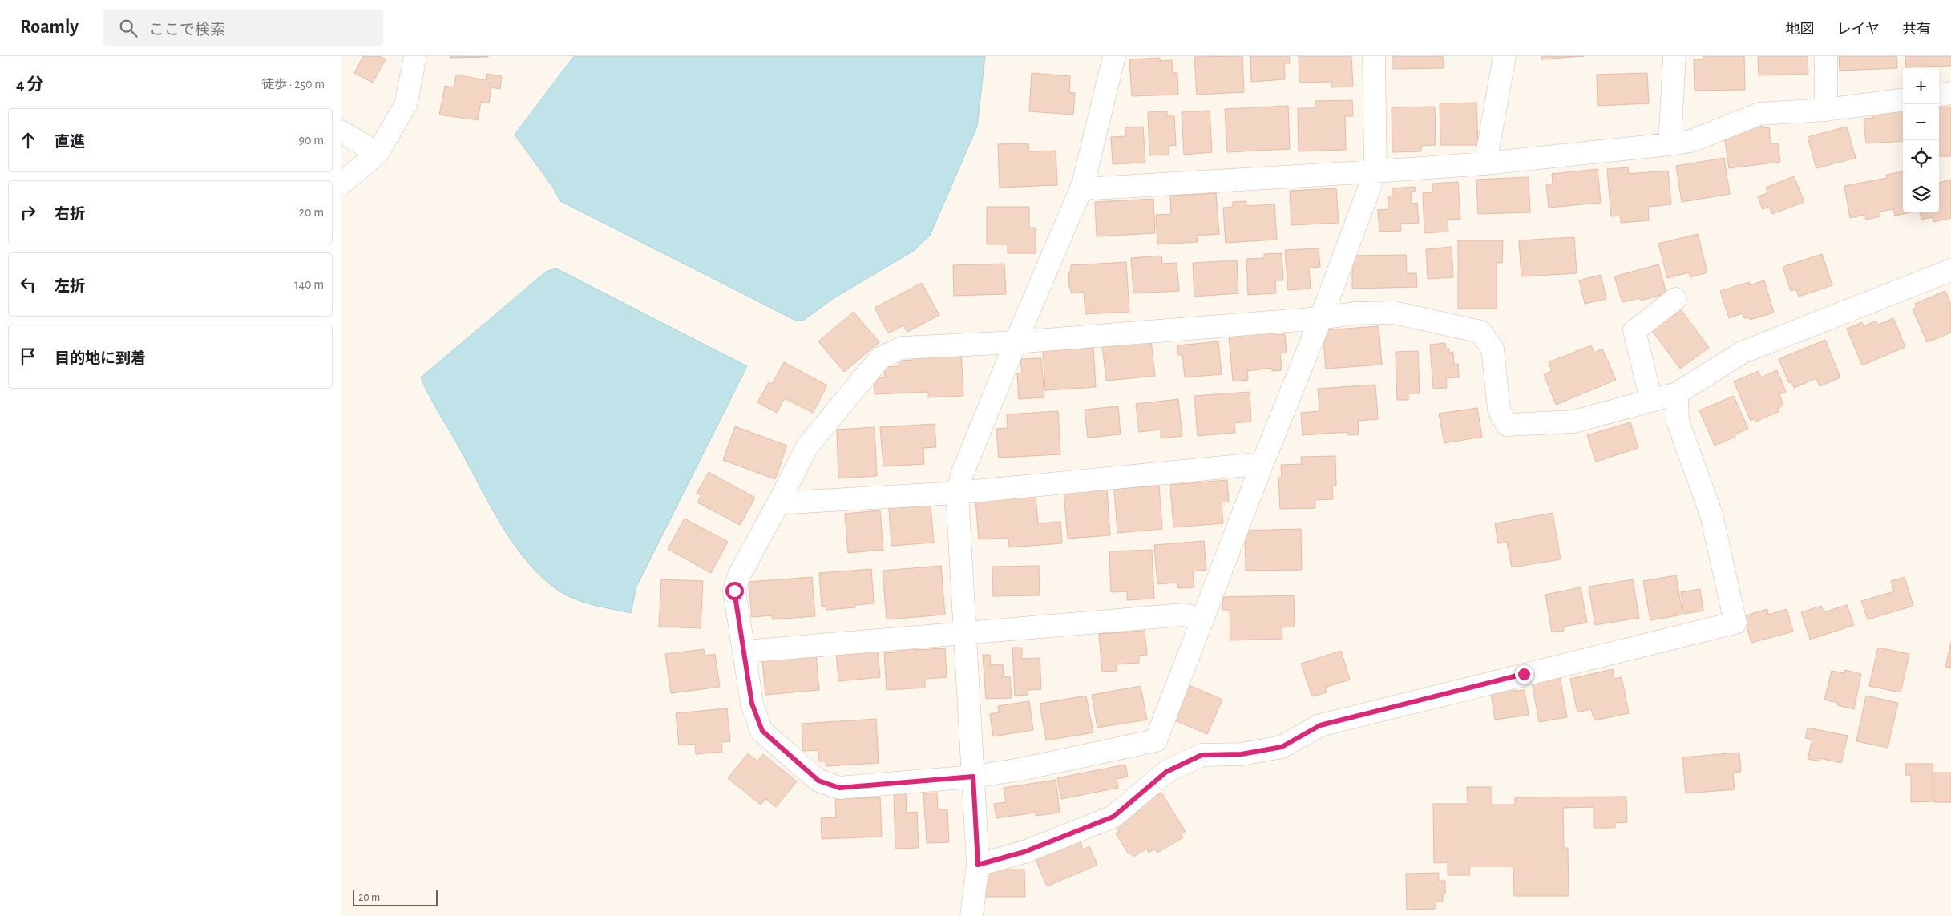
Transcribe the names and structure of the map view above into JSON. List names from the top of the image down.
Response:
{
  "scale_bar": "20 m",
  "page": {
    "header": "Roamly",
    "search": "ここで検索",
    "nav": ["地図", "レイヤ", "共有"],
    "heading": ["4 分", "徒歩 · 250 m"],
    "map_buttons": ["+", "−"],
    "list": [
      ["直進", "90 m"],
      ["右折", "20 m"],
      ["左折", "140 m"],
      "目的地に到着"
    ],
    "scale": "20 m"
  }
}
